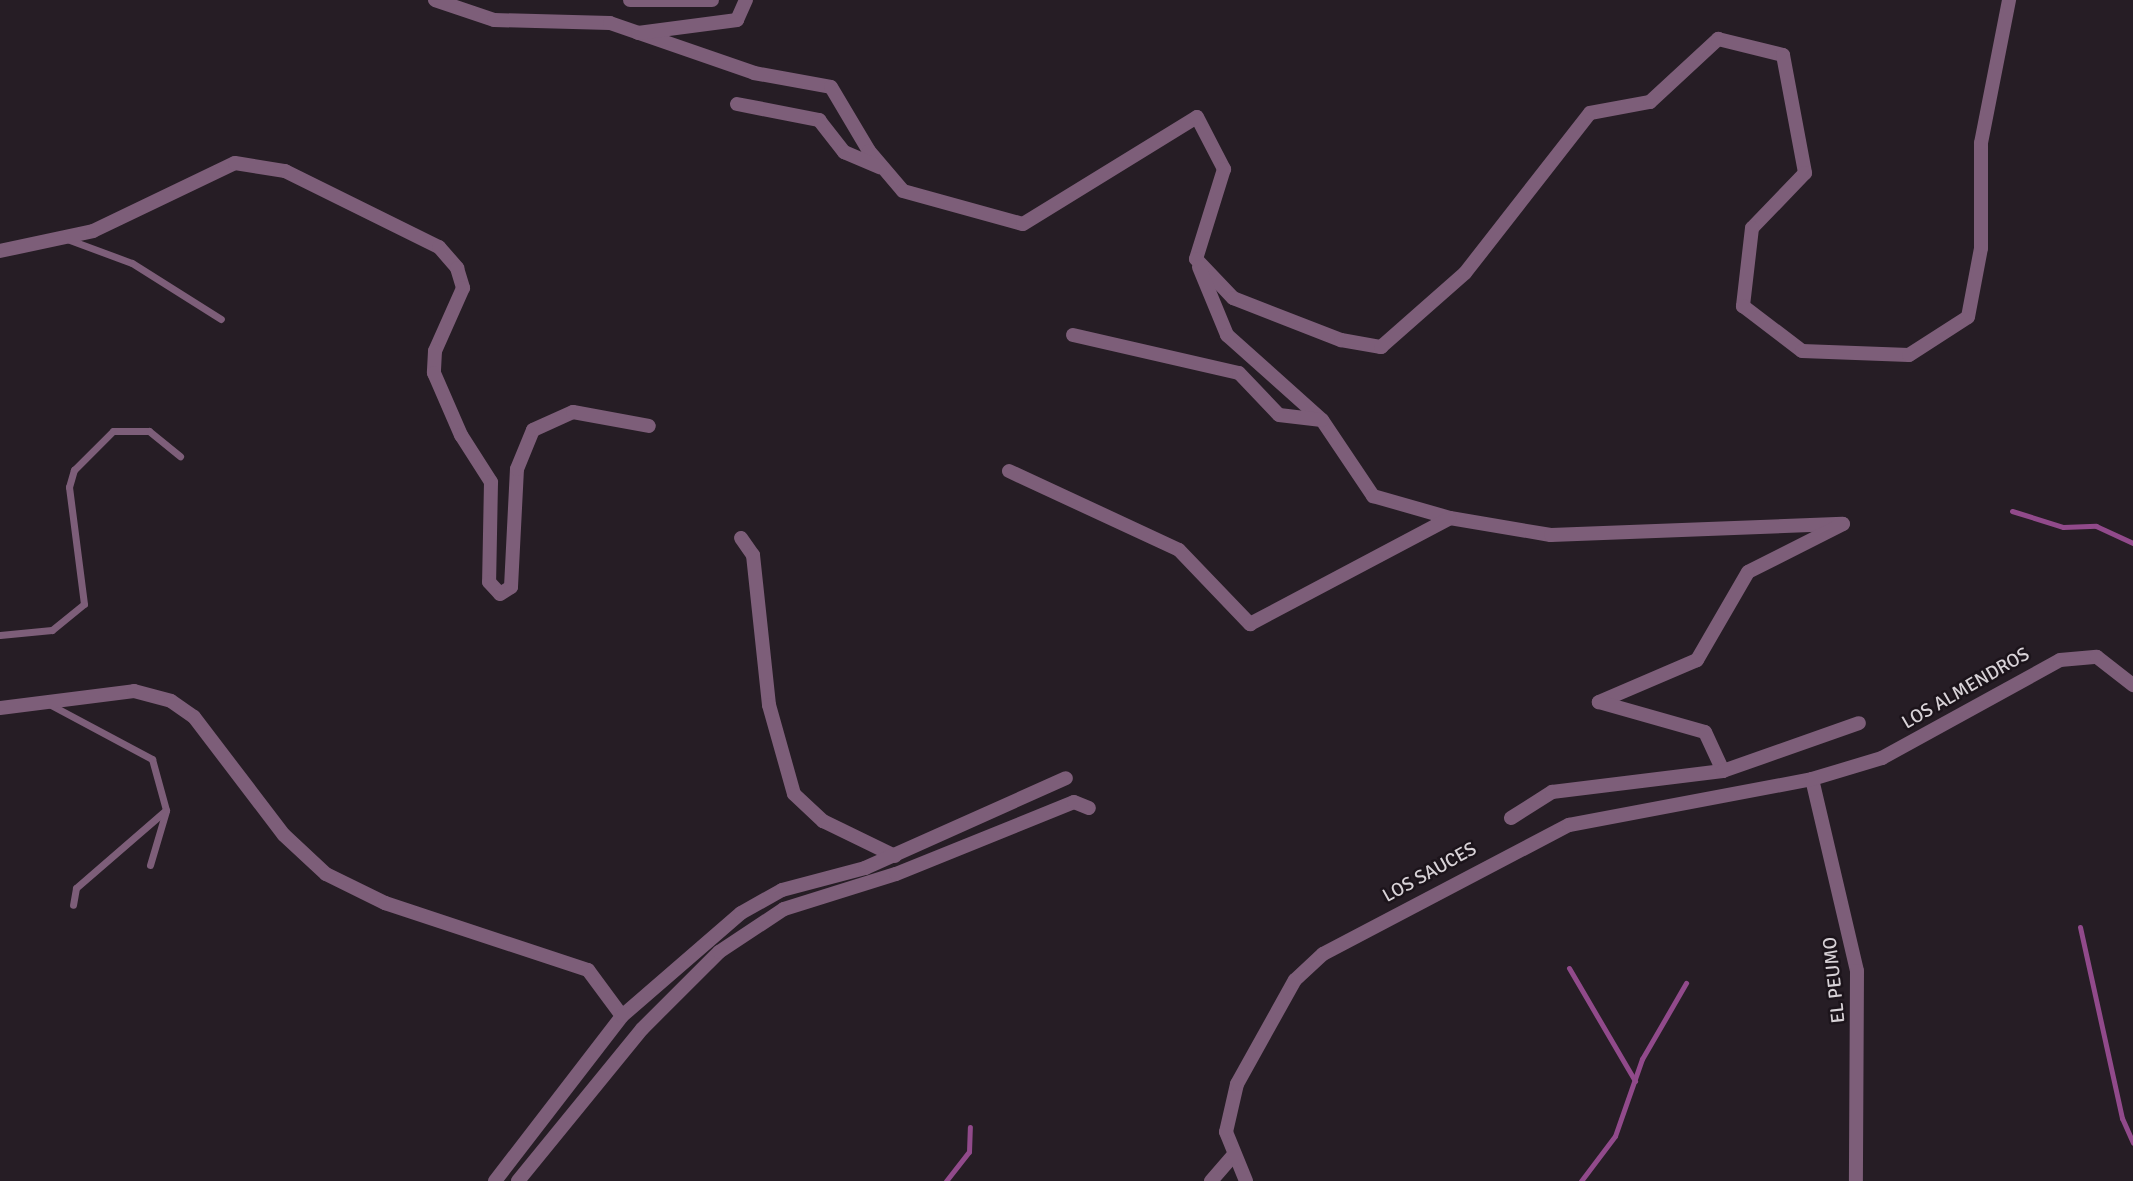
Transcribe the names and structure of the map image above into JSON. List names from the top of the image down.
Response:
{
  "streets": {
    "street": ["LOS ALMENDROS", "LOS SAUCES", "EL PEUMO"]
  },
  "crossings": [
    ["LOS ALMENDROS", "LOS SAUCES"],
    ["LOS ALMENDROS", "EL PEUMO"],
    ["LOS SAUCES", "EL PEUMO"]
  ]
}
